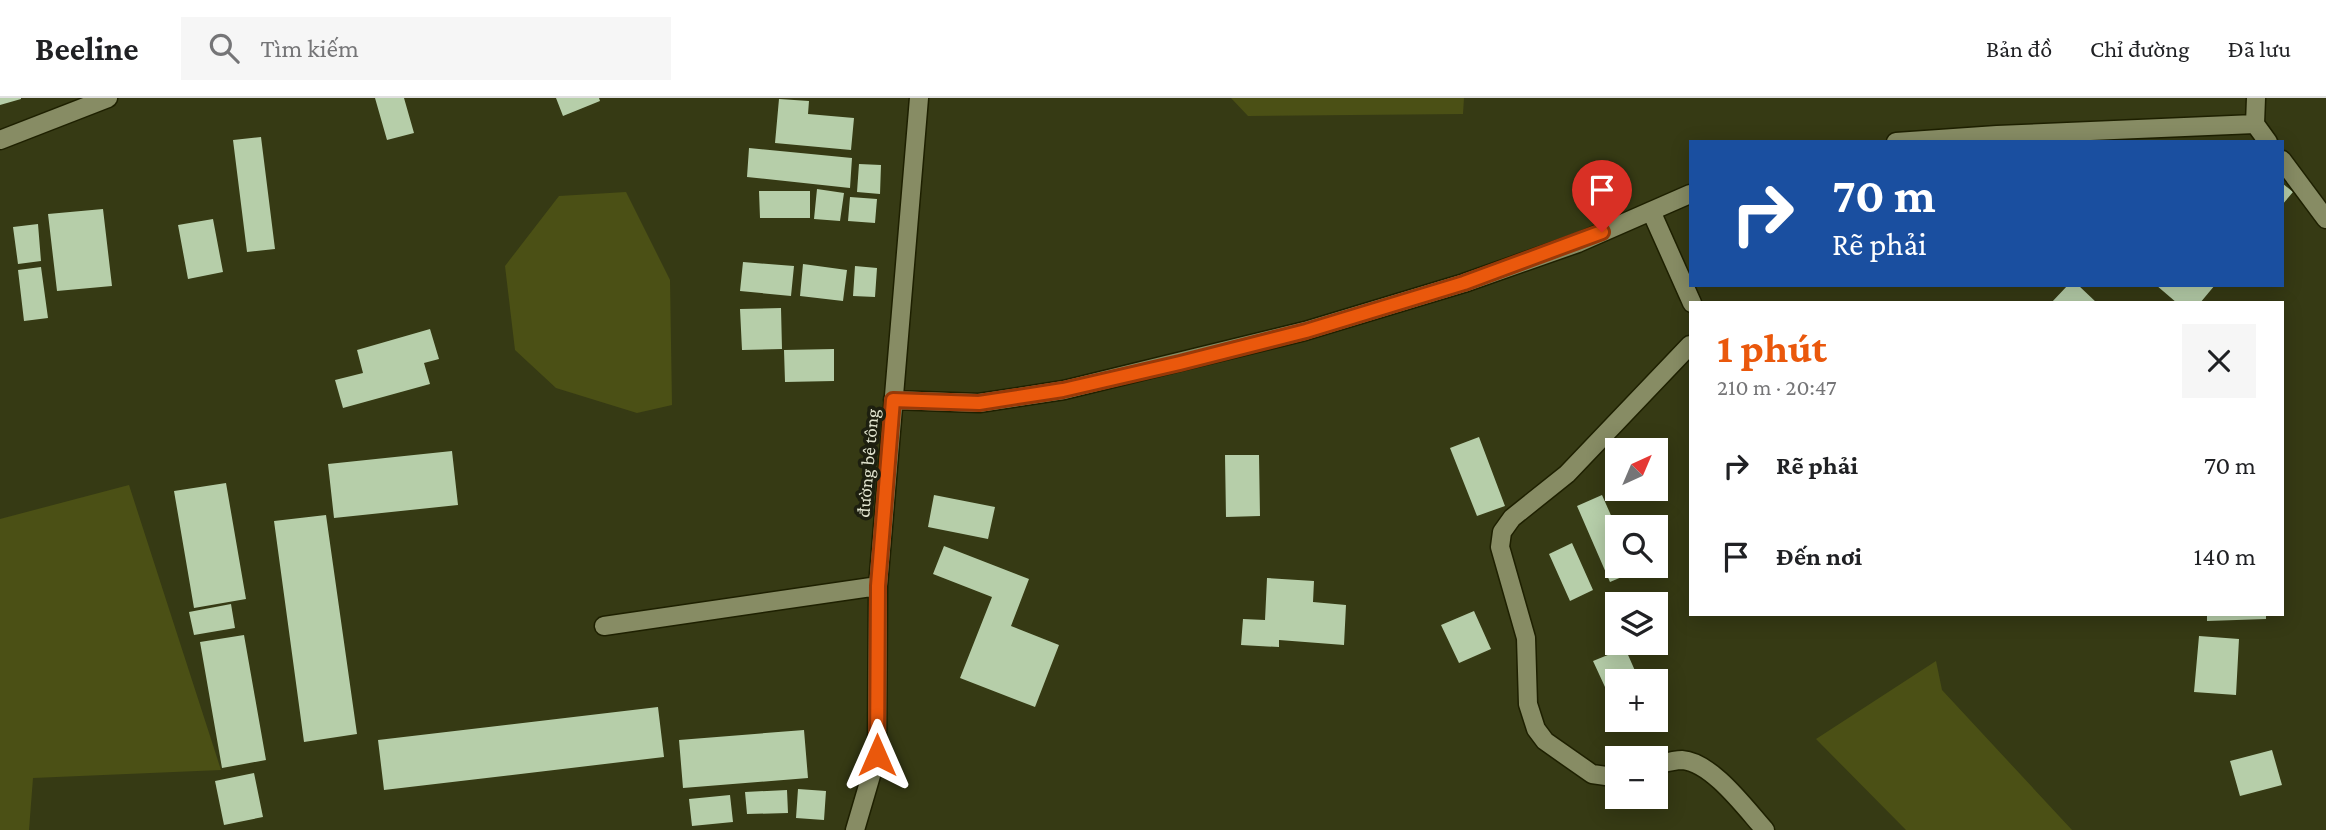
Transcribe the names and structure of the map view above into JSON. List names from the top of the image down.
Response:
{
  "streets": {
    "street": ["đường bê tông"]
  },
  "north": "top right",
  "page": {
    "header": "Beeline",
    "search": "Tìm kiếm",
    "nav": ["Bản đồ", "Chỉ đường", "Đã lưu"],
    "turn": ["70 m", "Rẽ phải"],
    "heading": ["1 phút", "210 m · 20:47"],
    "list": [
      {
        "name": "Rẽ phải",
        "value": "70 m"
      },
      {
        "name": "Đến nơi",
        "value": "140 m"
      }
    ],
    "map_buttons": ["+", "−"]
  }
}
